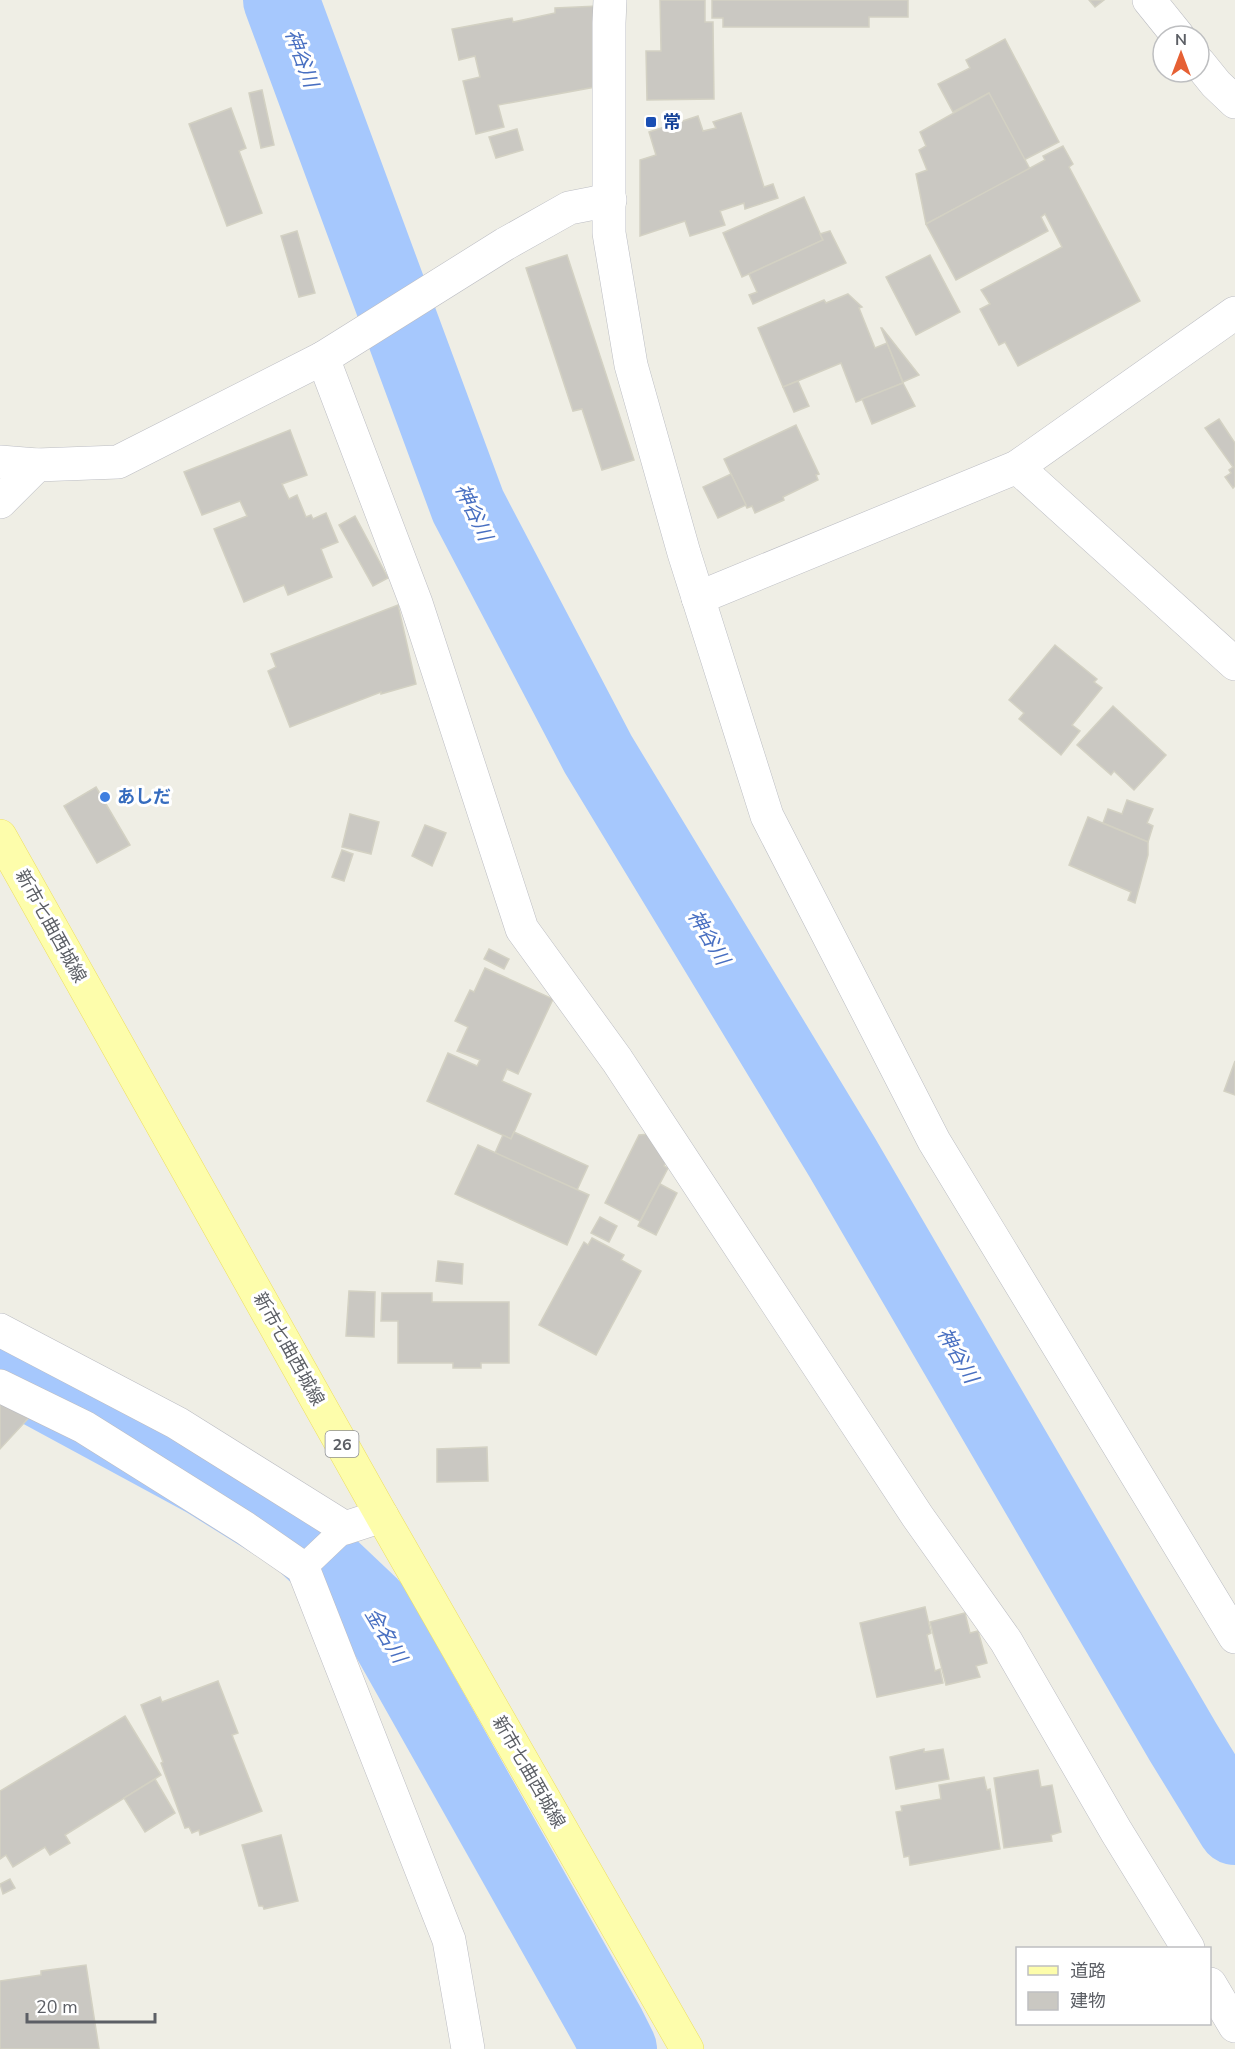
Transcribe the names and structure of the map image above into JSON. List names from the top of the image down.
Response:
{
  "streets": {
    "main road": ["新市七曲西城線", "26"]
  },
  "water": ["神谷川", "金名川"],
  "places": {
    "transit": ["常"],
    "other": ["あしだ"]
  },
  "legend": ["道路", "建物"],
  "scale_bar": "20 m",
  "north": "top"
}
